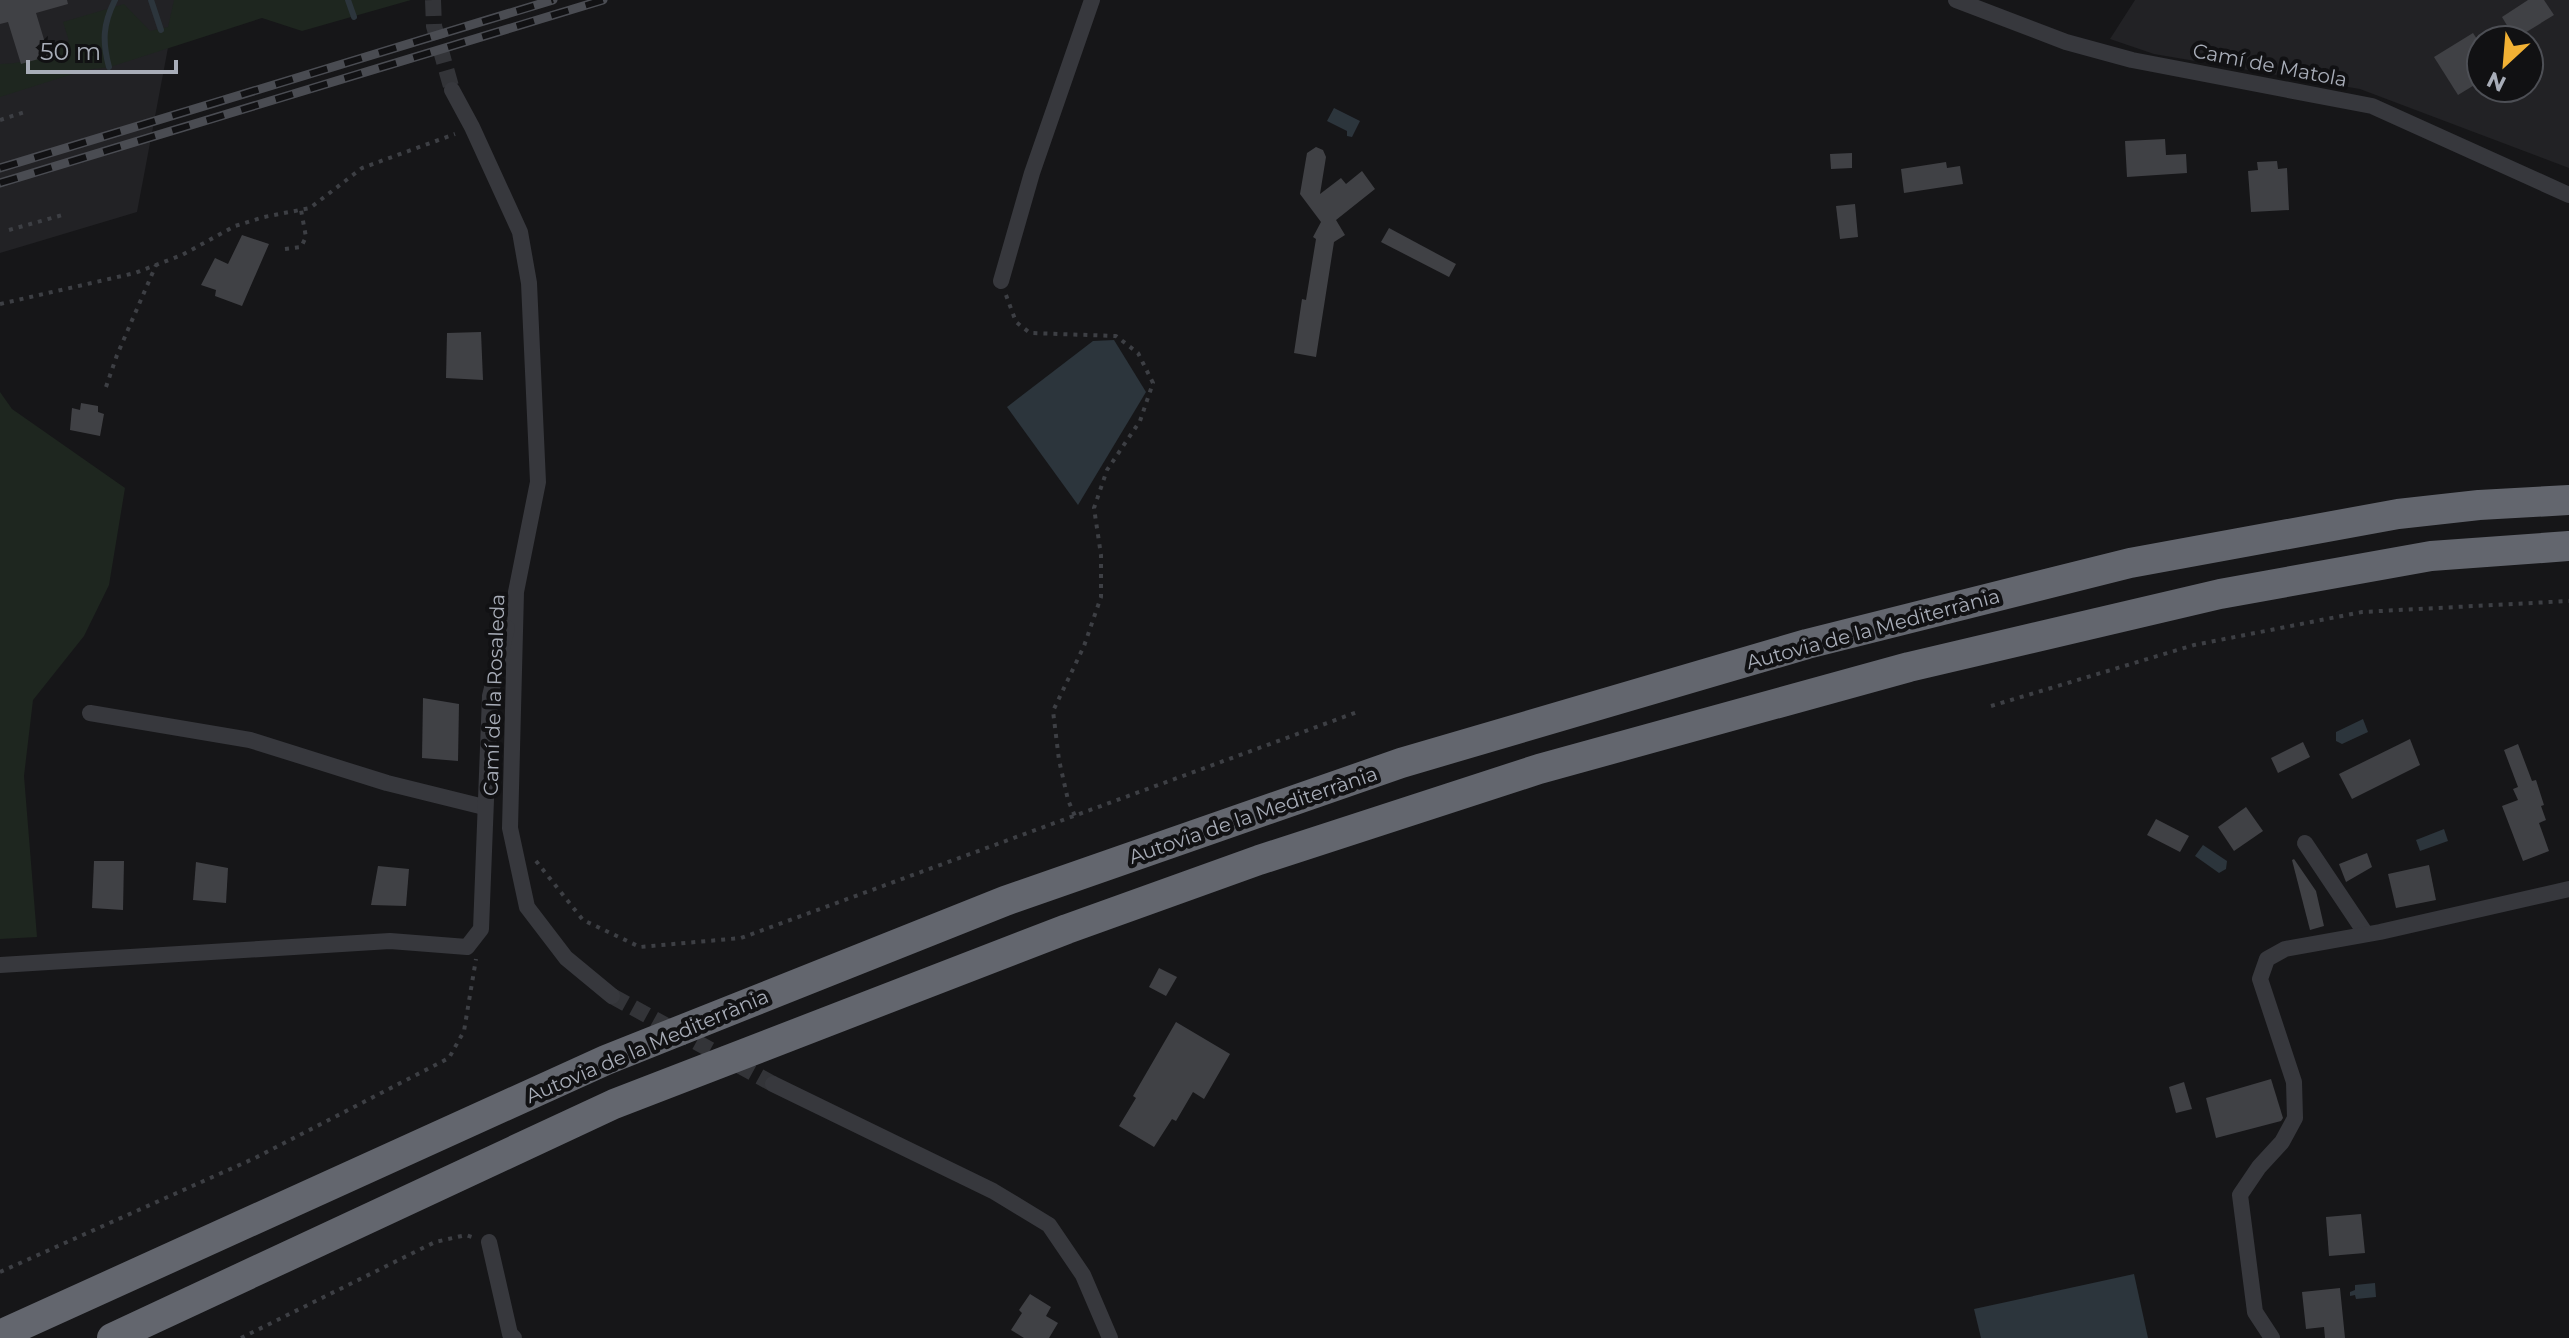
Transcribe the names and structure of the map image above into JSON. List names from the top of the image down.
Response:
{
  "streets": {
    "highway": ["Autovia de la Mediterrània"],
    "street": ["Camí de Matola", "Camí de la Rosaleda"]
  },
  "scale_bar": "50 m",
  "north": "bottom left"
}
